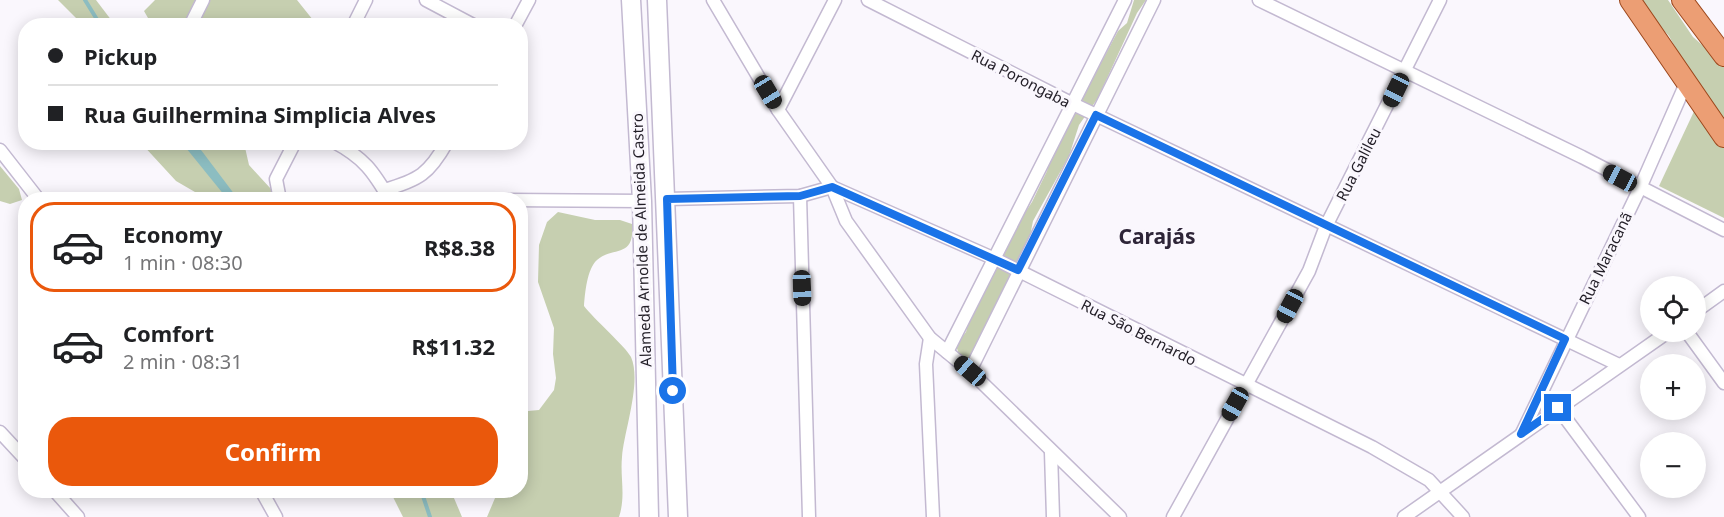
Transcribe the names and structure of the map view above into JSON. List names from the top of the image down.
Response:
{
  "streets": {
    "main road": ["Alameda Arnolde de Almeida Castro"],
    "street": [
      "Rua Porongaba",
      "Rua Galileu",
      "Rua Maracanã",
      "Rua São Bernardo"
    ]
  },
  "crossings": [
    ["Rua Porongaba", "Rua Galileu"],
    ["Rua Porongaba", "Rua Maracanã"],
    ["Rua Galileu", "Rua São Bernardo"]
  ],
  "districts": ["Carajás"],
  "page": {
    "banner": ["Pickup", "Rua Guilhermina Simplicia Alves"],
    "list": [
      {
        "name": "Economy",
        "note": "1 min · 08:30",
        "value": "R$8.38"
      },
      {
        "name": "Comfort",
        "note": "2 min · 08:31",
        "value": "R$11.32"
      }
    ],
    "map_buttons": ["+", "−"],
    "buttons": "Confirm"
  }
}
